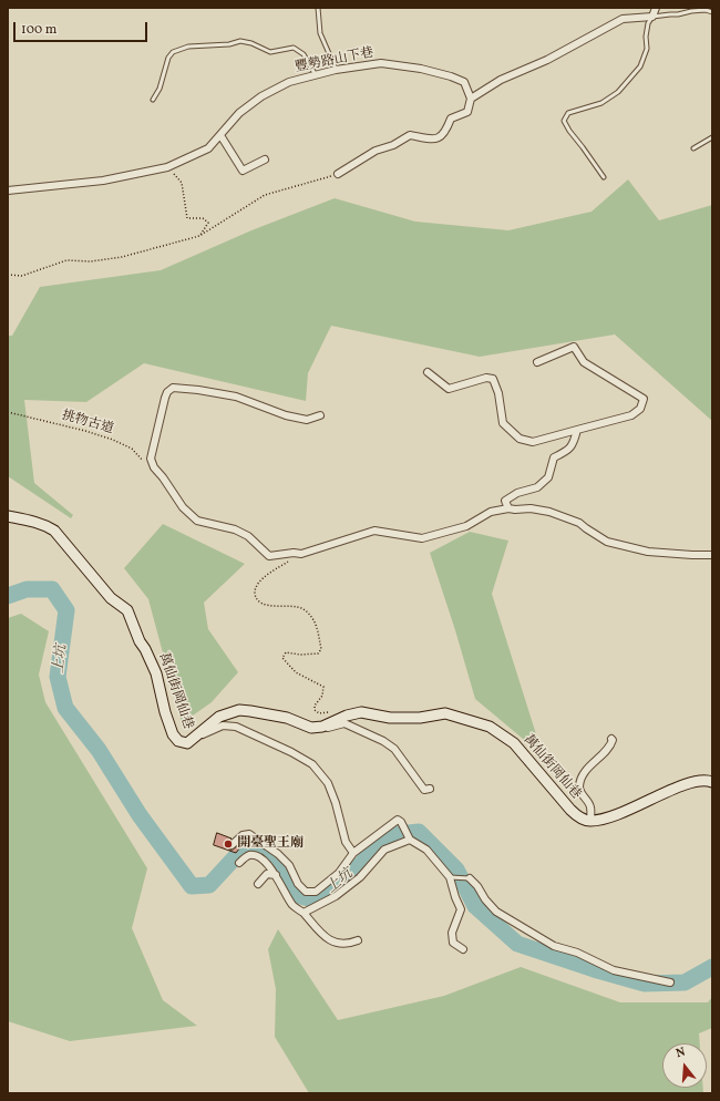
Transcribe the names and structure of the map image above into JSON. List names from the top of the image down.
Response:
{
  "streets": {
    "street": ["豐勢路山下巷", "萬仙街岡仙巷"],
    "path": ["挑物古道"]
  },
  "water": ["上坑"],
  "places": ["開臺聖王廟"],
  "scale_bar": "100 m",
  "north": "top"
}
